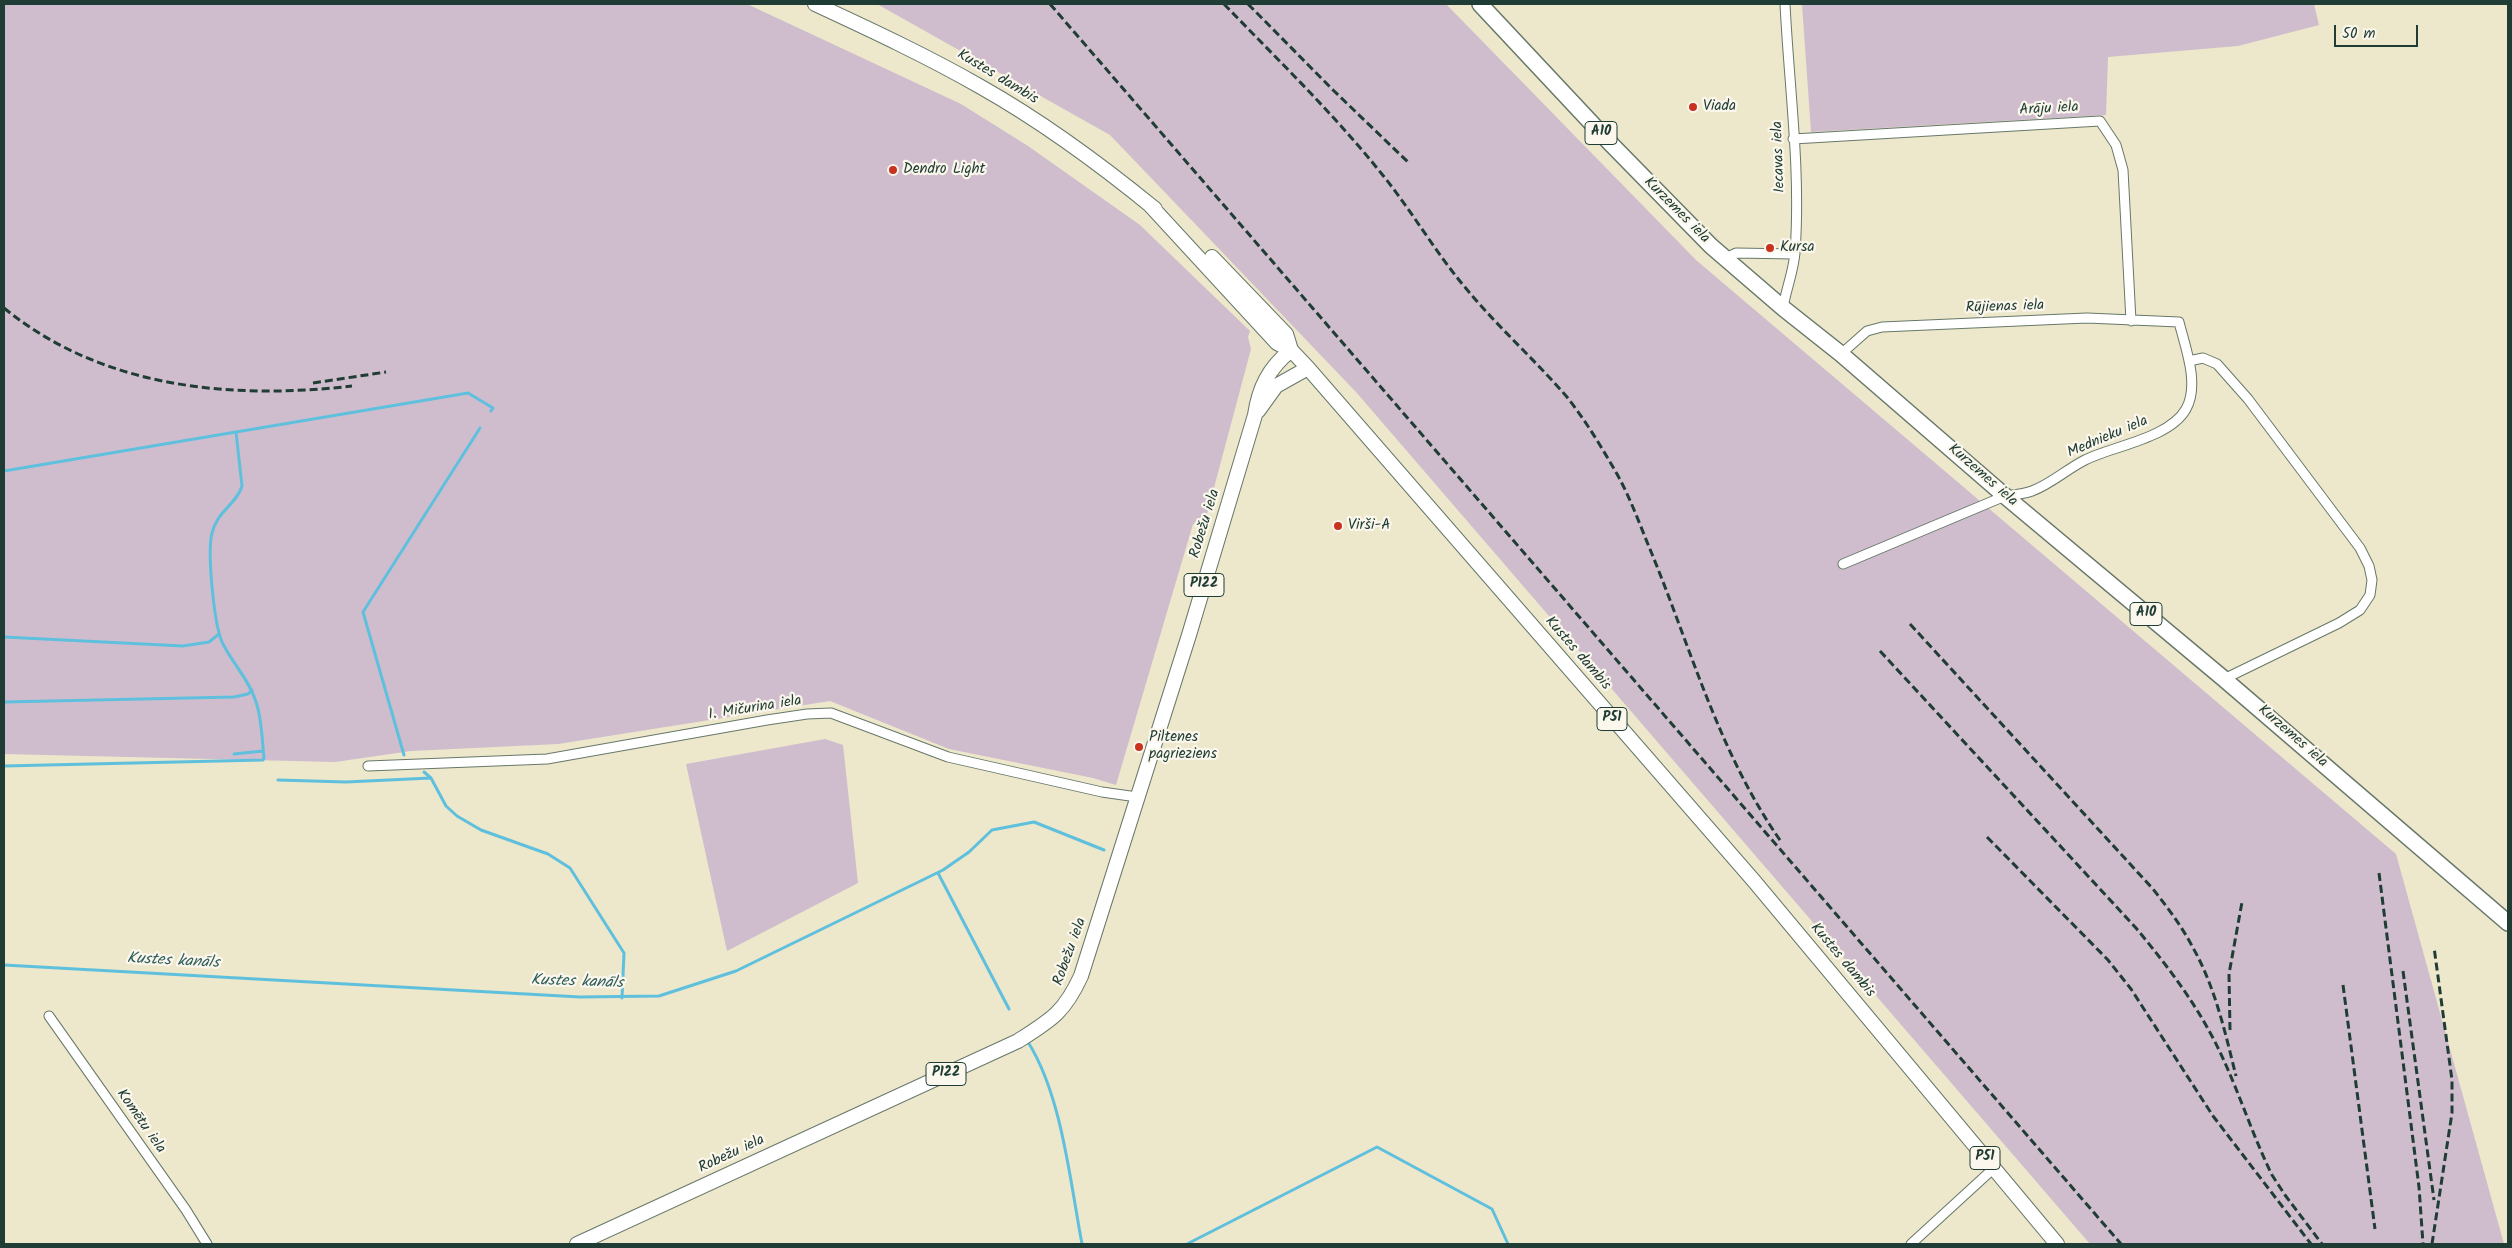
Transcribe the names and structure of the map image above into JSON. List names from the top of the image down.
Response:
{
  "streets": {
    "highway": ["A10", "Kurzemes iela"],
    "main road": [
      "Kustes dambis",
      "Robežu iela",
      "P122",
      "P51"
    ],
    "street": [
      "Arāju iela",
      "Iecavas iela",
      "Rūjienas iela",
      "Mednieku iela",
      "I. Mičurina iela",
      "Komētu iela"
    ]
  },
  "crossings": [
    ["Kustes dambis", "Robežu iela"],
    ["Kustes dambis", "P51"],
    ["Arāju iela", "Iecavas iela"],
    ["Arāju iela", "Rūjienas iela"],
    ["Iecavas iela", "Kurzemes iela"],
    ["Kurzemes iela", "Rūjienas iela"],
    ["Kurzemes iela", "Mednieku iela"],
    ["Rūjienas iela", "Mednieku iela"],
    ["Robežu iela", "I. Mičurina iela"]
  ],
  "water": ["Kustes kanāls"],
  "places": [
    "Viada",
    "Dendro Light",
    "Kursa",
    "Virši-A",
    "Piltenes pagrieziens"
  ],
  "scale_bar": "50 m"
}
